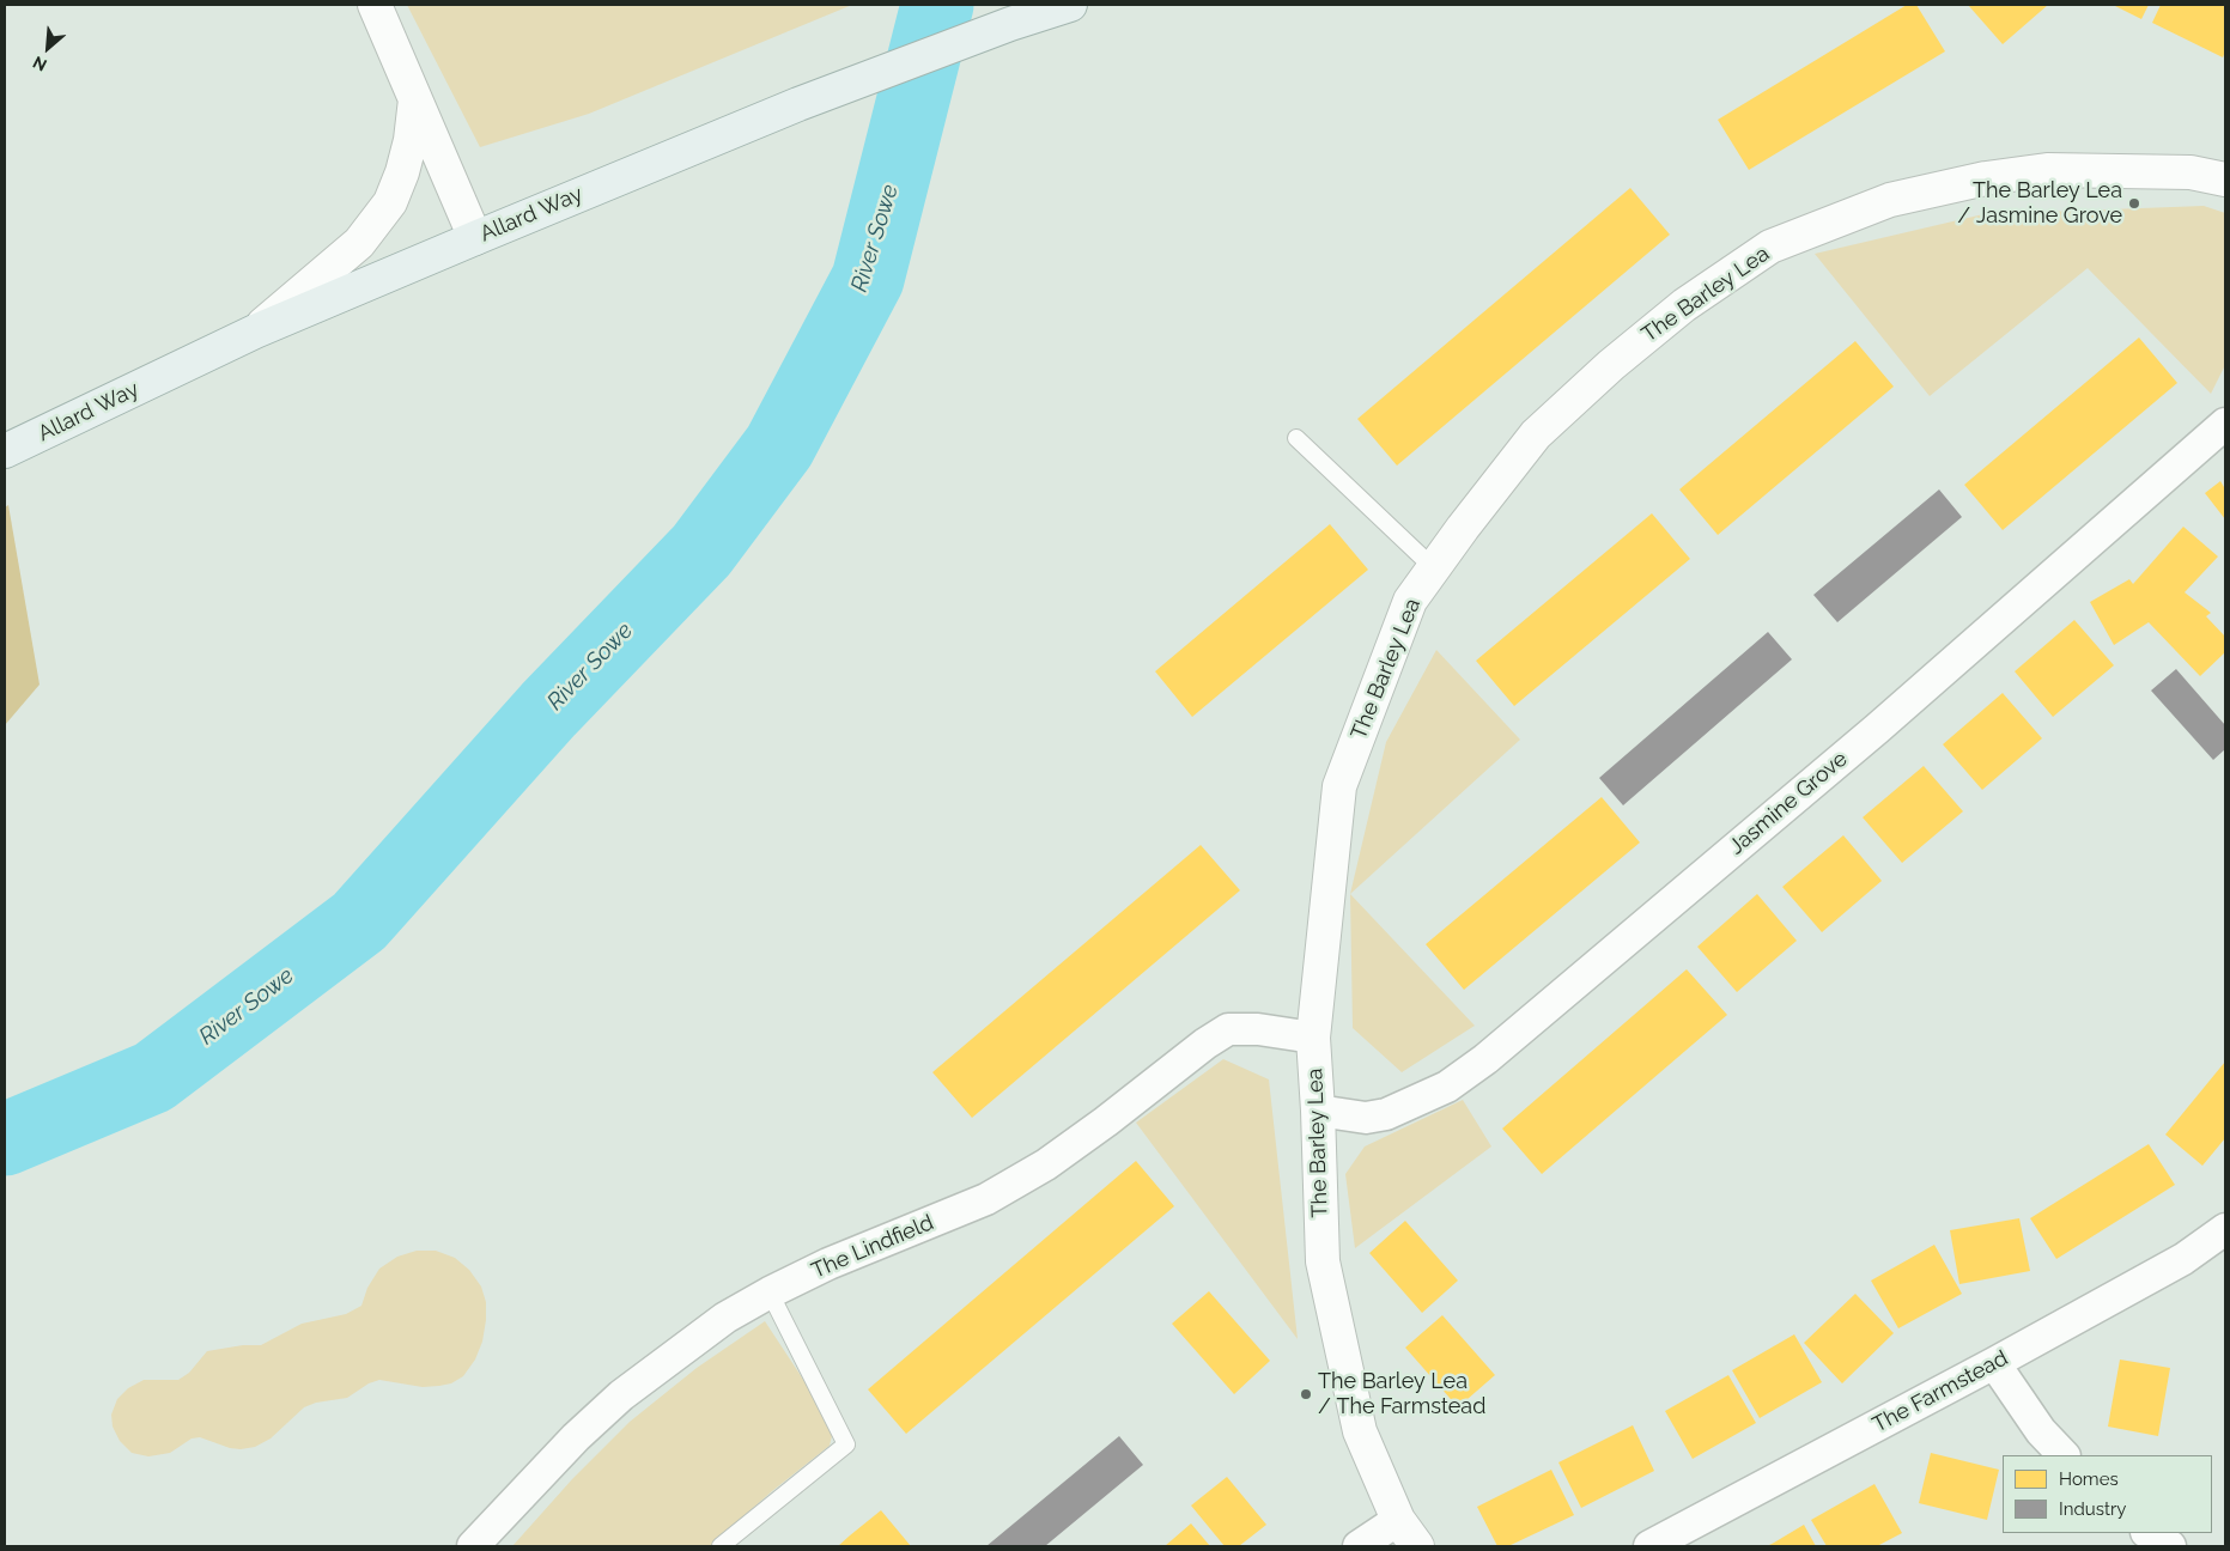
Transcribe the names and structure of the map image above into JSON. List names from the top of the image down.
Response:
{
  "streets": {
    "main road": ["Allard Way"],
    "street": [
      "The Barley Lea",
      "Jasmine Grove",
      "The Lindfield",
      "The Farmstead"
    ]
  },
  "crossings": [
    ["The Barley Lea", "Jasmine Grove"],
    ["The Barley Lea", "The Lindfield"]
  ],
  "water": ["River Sowe"],
  "places": ["The Barley Lea / Jasmine Grove", "The Barley Lea / The Farmstead"],
  "legend": ["Homes", "Industry"],
  "north": "bottom left"
}
